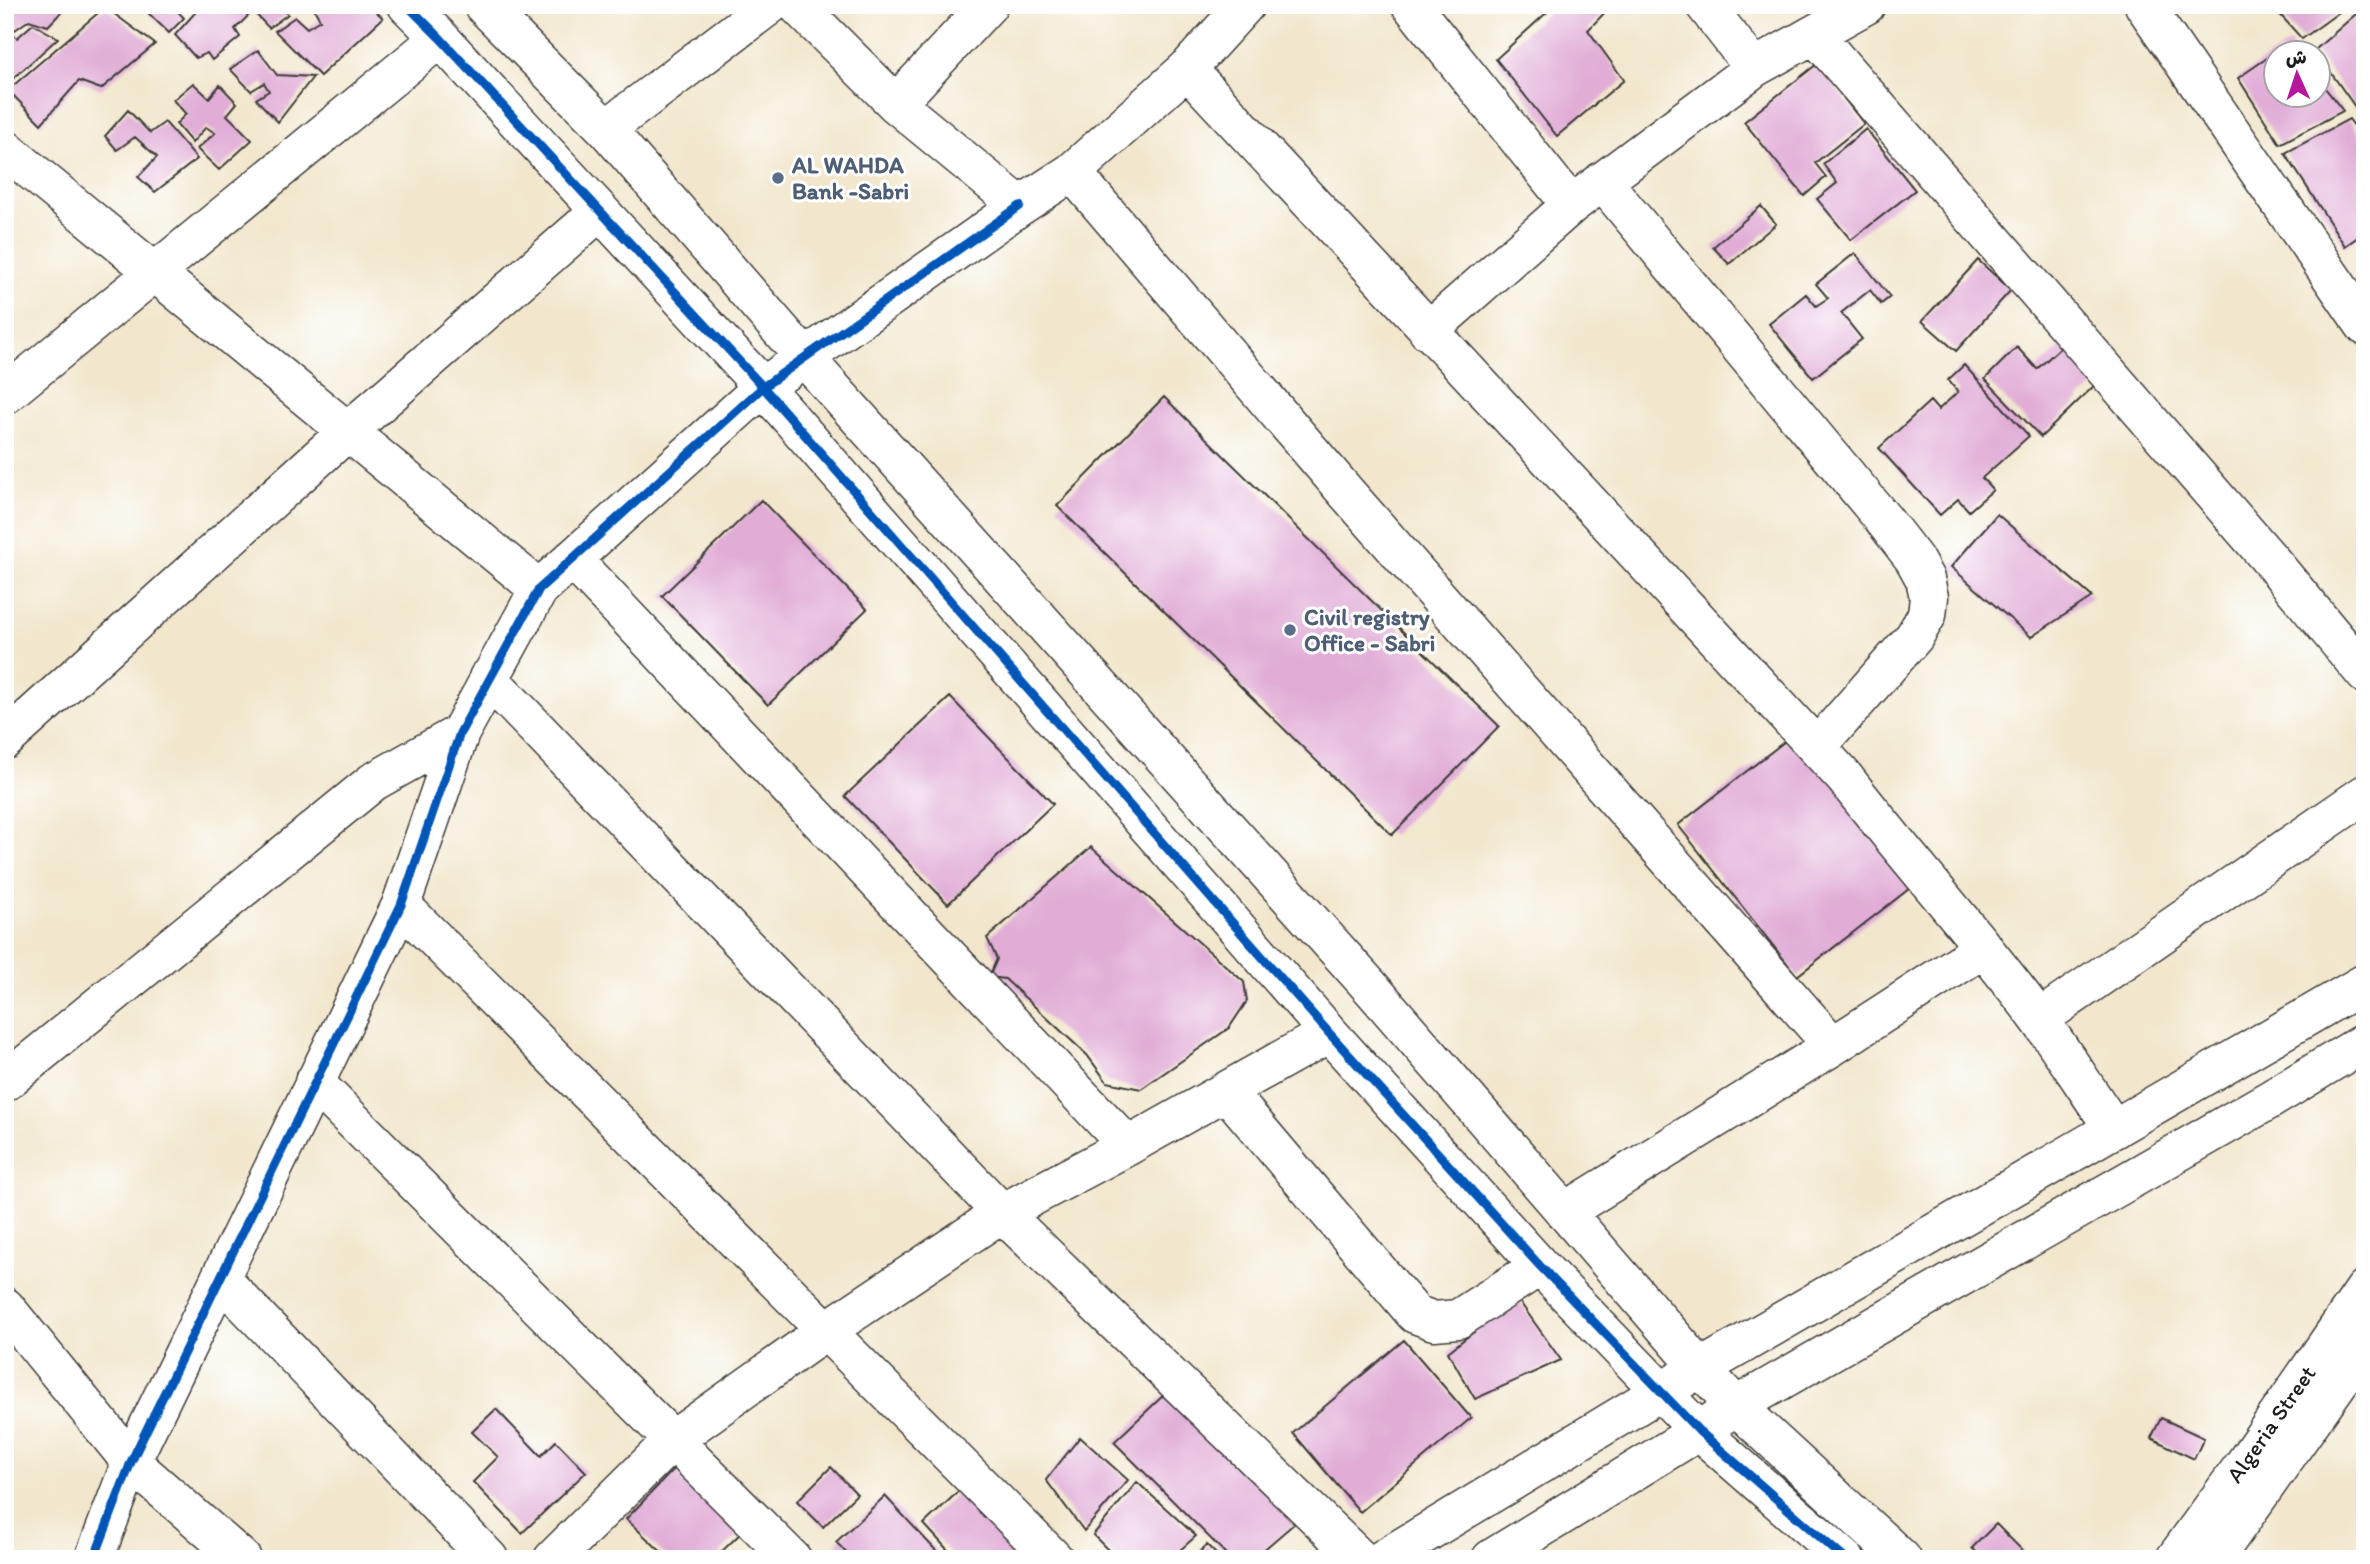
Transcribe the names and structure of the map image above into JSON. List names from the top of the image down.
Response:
{
  "streets": {
    "street": ["Algeria Street"]
  },
  "places": ["AL WAHDA Bank -Sabri", "Civil registry Office - Sabri"],
  "north": "top"
}
